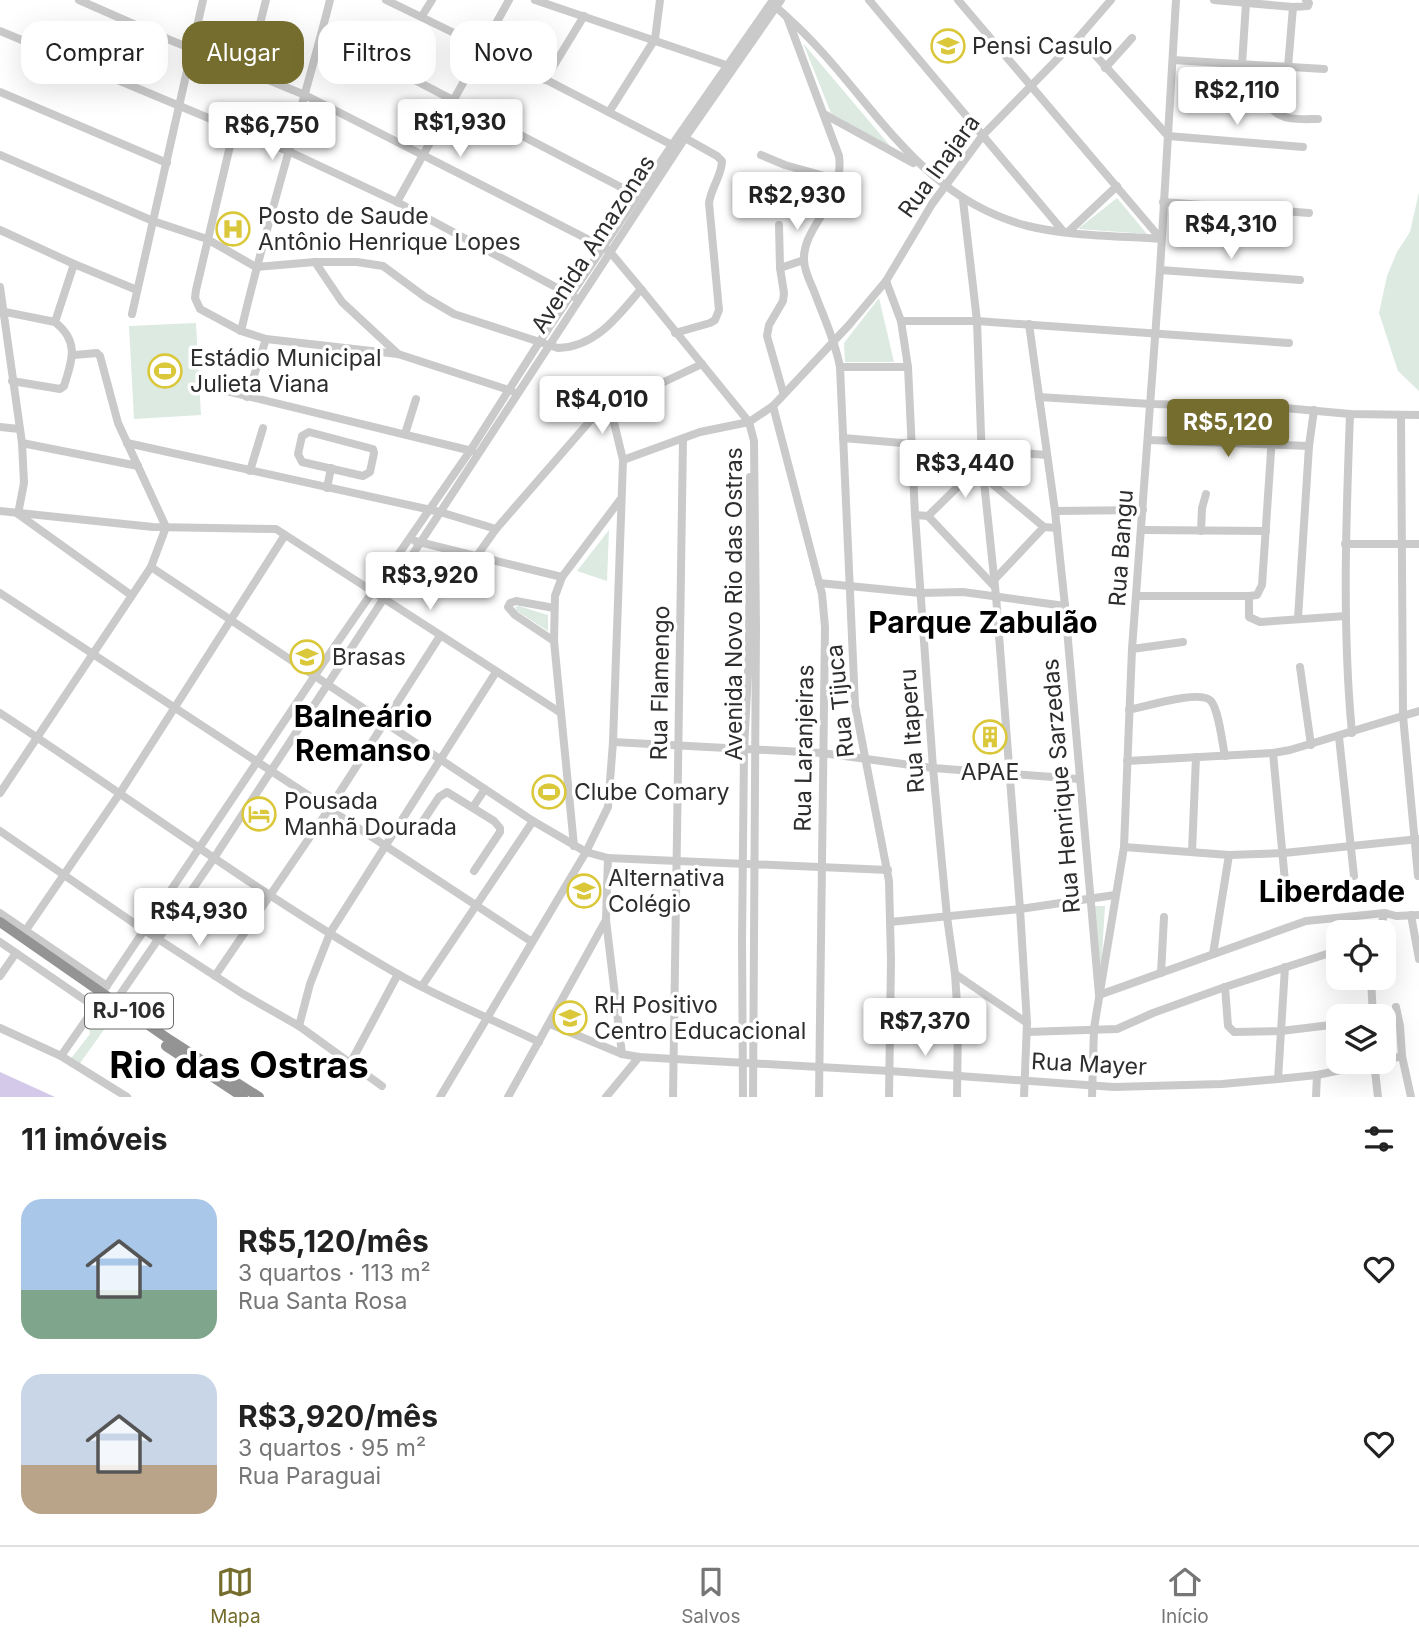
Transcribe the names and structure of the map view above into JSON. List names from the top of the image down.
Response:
{
  "streets": {
    "highway": ["RJ-106"],
    "street": [
      "Rua Inajara",
      "Avenida Amazonas",
      "Rua Bangu",
      "Avenida Novo Rio das Ostras",
      "Rua Flamengo",
      "Rua Tijuca",
      "Rua Itaperu",
      "Rua Laranjeiras",
      "Rua Henrique Sarzedas",
      "Rua Mayer"
    ]
  },
  "crossings": [
    ["Rua Inajara", "Avenida Novo Rio das Ostras"],
    ["Rua Inajara", "Rua Tijuca"],
    ["Rua Inajara", "Rua Itaperu"],
    ["Rua Inajara", "Rua Laranjeiras"],
    ["Avenida Amazonas", "Avenida Novo Rio das Ostras"],
    ["Avenida Amazonas", "RJ-106"],
    ["Rua Bangu", "Rua Henrique Sarzedas"],
    ["Rua Bangu", "Rua Mayer"],
    ["Avenida Novo Rio das Ostras", "Rua Mayer"],
    ["Rua Flamengo", "Rua Mayer"],
    ["Rua Tijuca", "Rua Mayer"],
    ["Rua Itaperu", "Rua Mayer"],
    ["Rua Laranjeiras", "Rua Mayer"]
  ],
  "districts": [
    "Parque Zabulão",
    "Balneário Remanso",
    "Liberdade",
    "Rio das Ostras"
  ],
  "places": {
    "school or university": [
      "Pensi Casulo",
      "Brasas",
      "Alternativa Colégio",
      "RH Positivo Centro Educacional"
    ],
    "hospital": ["Posto de Saude Antônio Henrique Lopes"],
    "sports": ["Estádio Municipal Julieta Viana", "Clube Comary"],
    "building": ["APAE"],
    "hotel": ["Pousada Manhã Dourada"]
  },
  "page": {
    "chip": [
      "Comprar",
      "Alugar",
      "Filtros",
      "Novo"
    ],
    "price": [
      "R$2,110",
      "R$1,930",
      "R$6,750",
      "R$2,930",
      "R$4,310",
      "R$4,010",
      "R$5,120",
      "R$3,440",
      "R$3,920",
      "R$4,930",
      "R$7,370"
    ],
    "heading": "11 imóveis",
    "list": [
      {
        "name": "R$5,120/mês",
        "note": "3 quartos · 113 m² · Rua Santa Rosa"
      },
      {
        "name": "R$3,920/mês",
        "note": "3 quartos · 95 m² · Rua Paraguai"
      }
    ],
    "tabs": ["Mapa", "Salvos", "Início"]
  }
}
